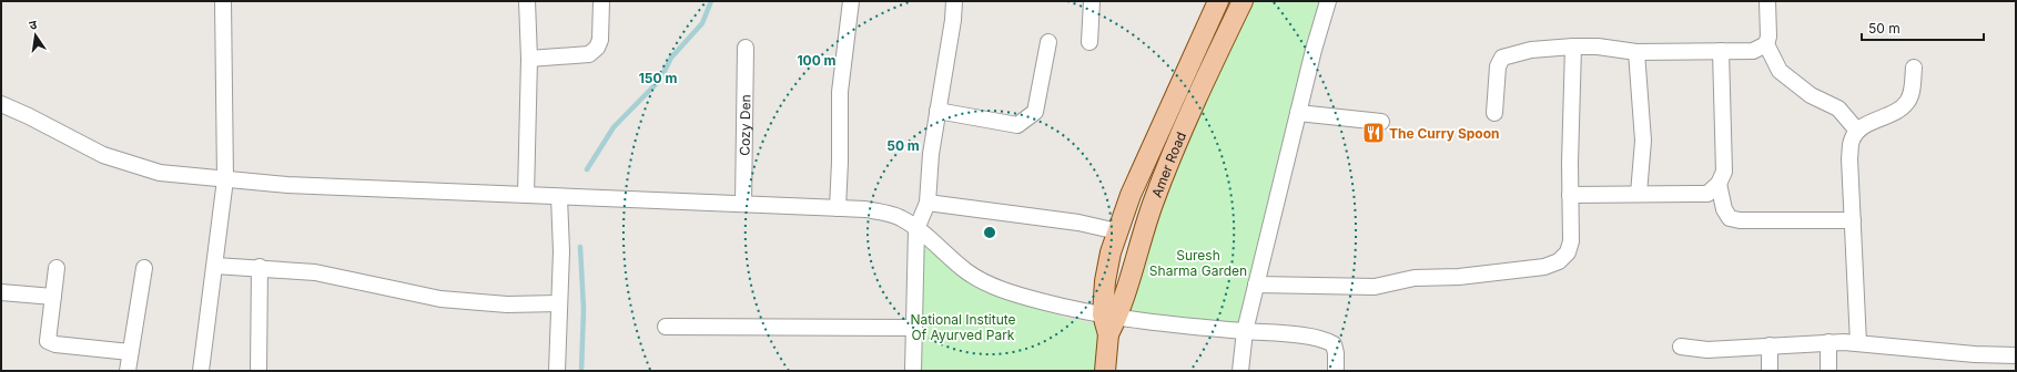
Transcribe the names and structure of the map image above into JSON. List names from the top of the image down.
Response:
{
  "streets": {
    "main road": ["Amer Road"],
    "street": ["Cozy Den"]
  },
  "parks": ["Suresh Sharma Garden", "National Institute Of Ayurved Park"],
  "places": {
    "restaurant": ["The Curry Spoon"]
  },
  "scale_bar": "50 m",
  "north": "top",
  "rings": ["100 m", "150 m", "50 m"]
}
